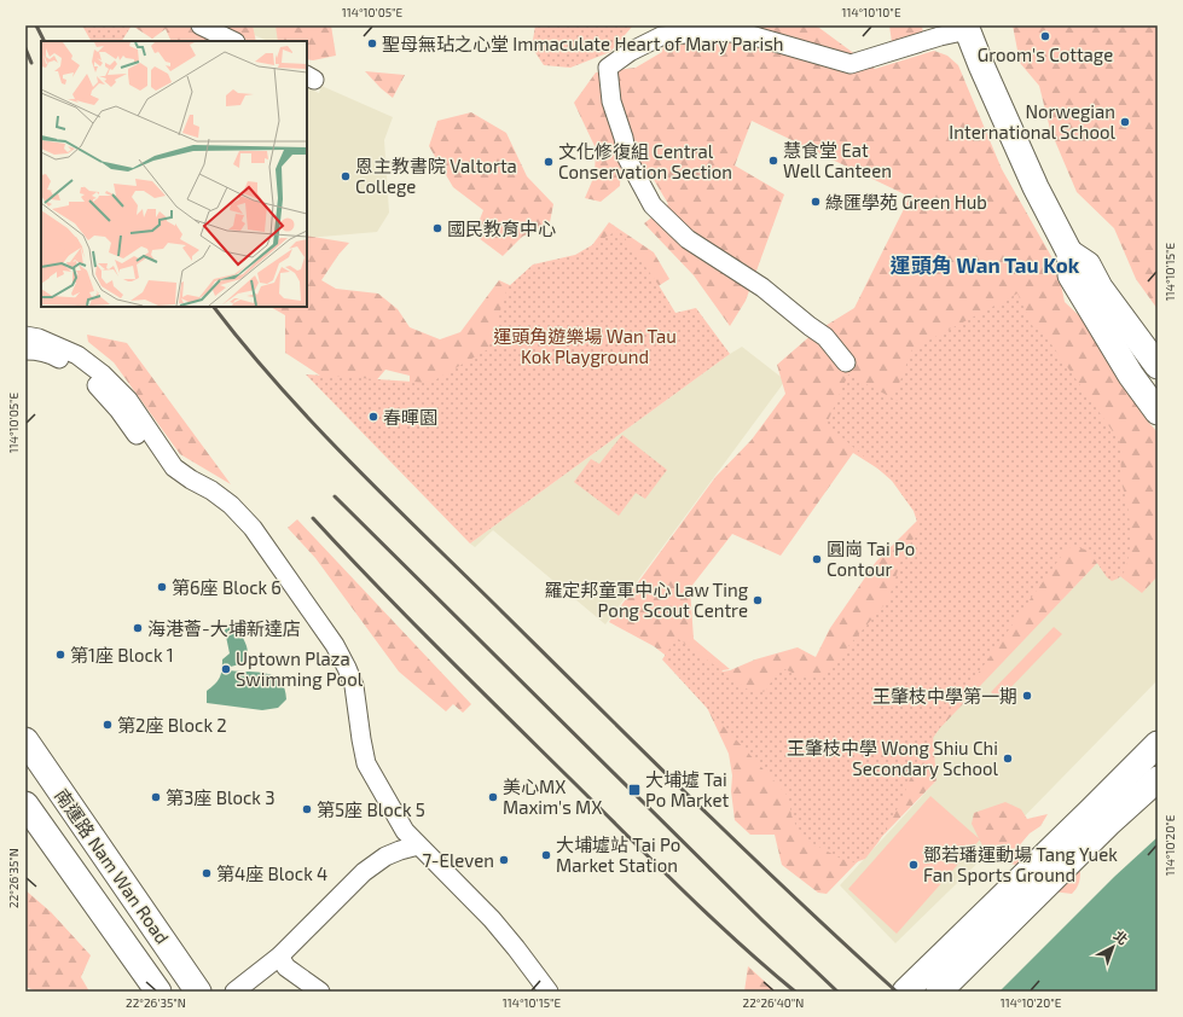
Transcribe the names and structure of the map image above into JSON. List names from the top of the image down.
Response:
{
  "streets": {
    "main road": ["南運路 Nam Wan Road"]
  },
  "districts": ["運頭角 Wan Tau Kok"],
  "parks": ["運頭角遊樂場 Wan Tau Kok Playground"],
  "places": {
    "other": [
      "Groom's Cottage",
      "聖母無玷之心堂 Immaculate Heart of Mary Parish",
      "Norwegian International School",
      "慧食堂 Eat Well Canteen",
      "文化修復組 Central Conservation Section",
      "恩主教書院 Valtorta College",
      "綠匯學苑 Green Hub",
      "國民教育中心",
      "春暉園",
      "圓崗 Tai Po Contour",
      "第6座 Block 6",
      "羅定邦童軍中心 Law Ting Pong Scout Centre",
      "海港薈-大埔新達店",
      "第1座 Block 1",
      "Uptown Plaza Swimming Pool",
      "王肇枝中學第一期",
      "第2座 Block 2",
      "王肇枝中學 Wong Shiu Chi Secondary School",
      "第3座 Block 3",
      "美心MX Maxim's MX",
      "第5座 Block 5",
      "大埔墟站 Tai Po Market Station",
      "7-Eleven",
      "鄧若璠運動場 Tang Yuek Fan Sports Ground",
      "第4座 Block 4"
    ],
    "transit": ["大埔墟 Tai Po Market"]
  },
  "north": "top right",
  "coordinates": [
    "114°10'05\"E",
    "114°10'10\"E",
    "114°10'15\"E",
    "114°10'20\"E",
    "22°26'35\"N",
    "22°26'40\"N"
  ]
}
